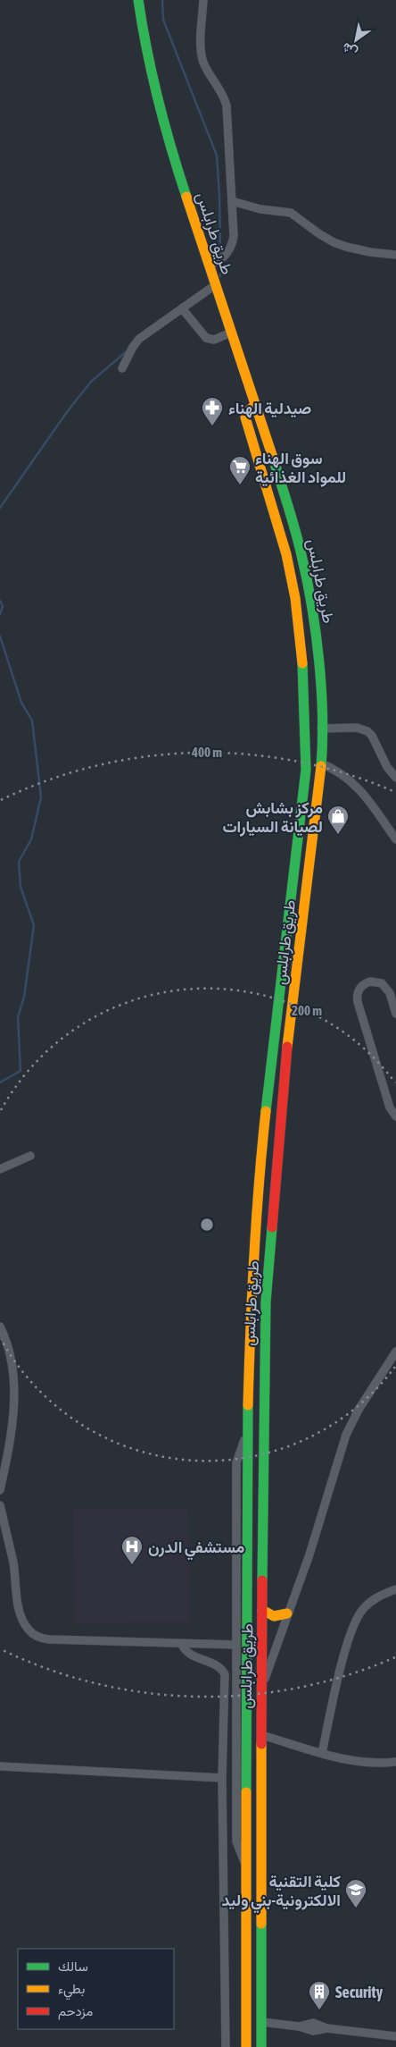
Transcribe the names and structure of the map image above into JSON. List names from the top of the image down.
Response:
{
  "streets": {
    "highway": ["طريق طرابلس"]
  },
  "places": {
    "pharmacy": ["صيدلية الهناء"],
    "supermarket": ["سوق الهناء للمواد الغذائية"],
    "shop": ["مركز بشابش لصيانة السيارات"],
    "hospital": ["مستشفي الدرن"],
    "school or university": ["كلية التقنية الالكترونية-بني وليد"],
    "building": ["Security"]
  },
  "legend": ["سالك", "بطيء", "مزدحم"],
  "north": "bottom left",
  "rings": ["400 m", "200 m"]
}
